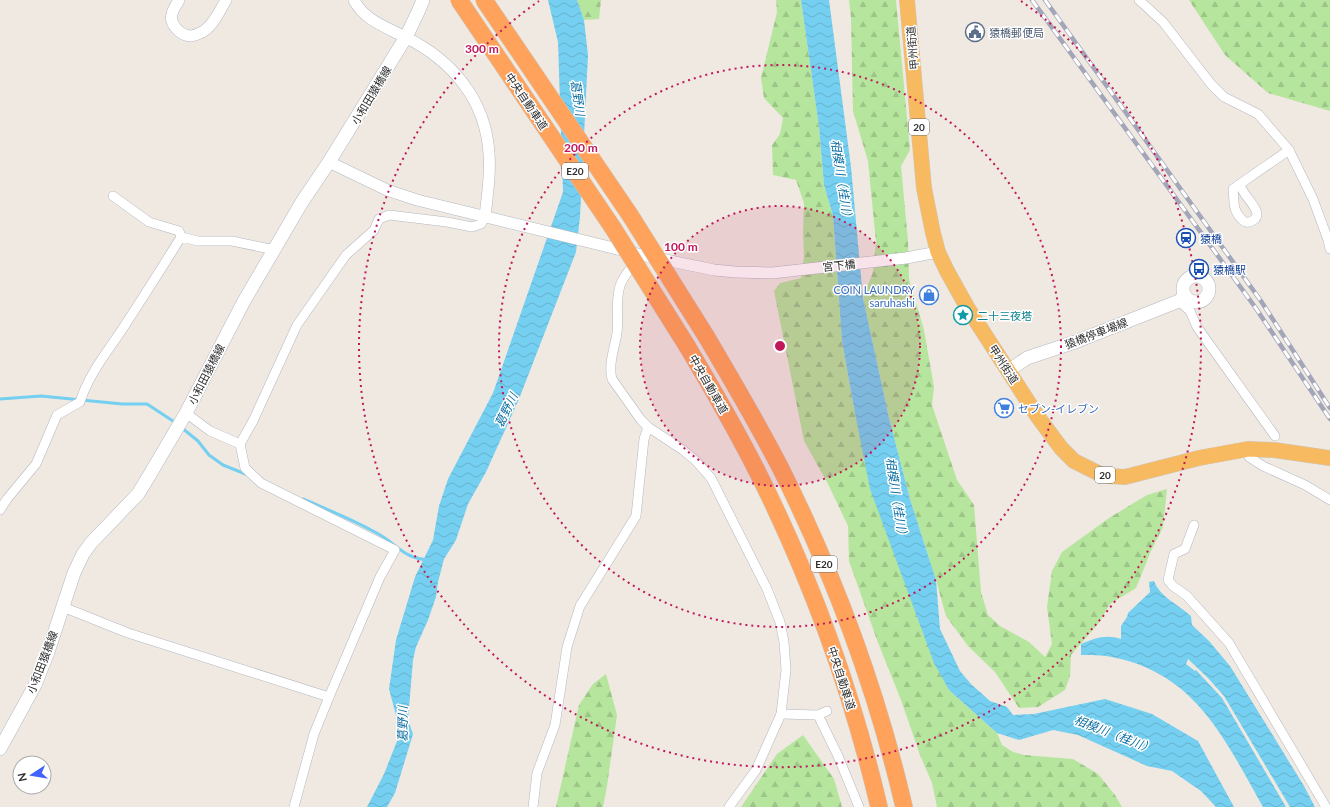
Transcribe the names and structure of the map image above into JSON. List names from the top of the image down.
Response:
{
  "streets": {
    "highway": [
      "甲州街道",
      "中央自動車道",
      "20",
      "E20"
    ],
    "main road": ["小和田猿橋線", "猿橋停車場線"],
    "street": ["宮下橋"]
  },
  "crossings": [
    ["甲州街道", "宮下橋"],
    ["甲州街道", "猿橋停車場線"],
    ["小和田猿橋線", "宮下橋"]
  ],
  "water": ["葛野川", "相模川（桂川）"],
  "places": {
    "public building": ["猿橋郵便局"],
    "station": ["猿橋"],
    "bus stop": ["猿橋駅"],
    "shop": ["COIN LAUNDRY saruhashi"],
    "place": ["二十三夜塔"],
    "supermarket": ["セブン-イレブン"]
  },
  "north": "left",
  "rings": ["300 m", "200 m", "100 m"]
}
